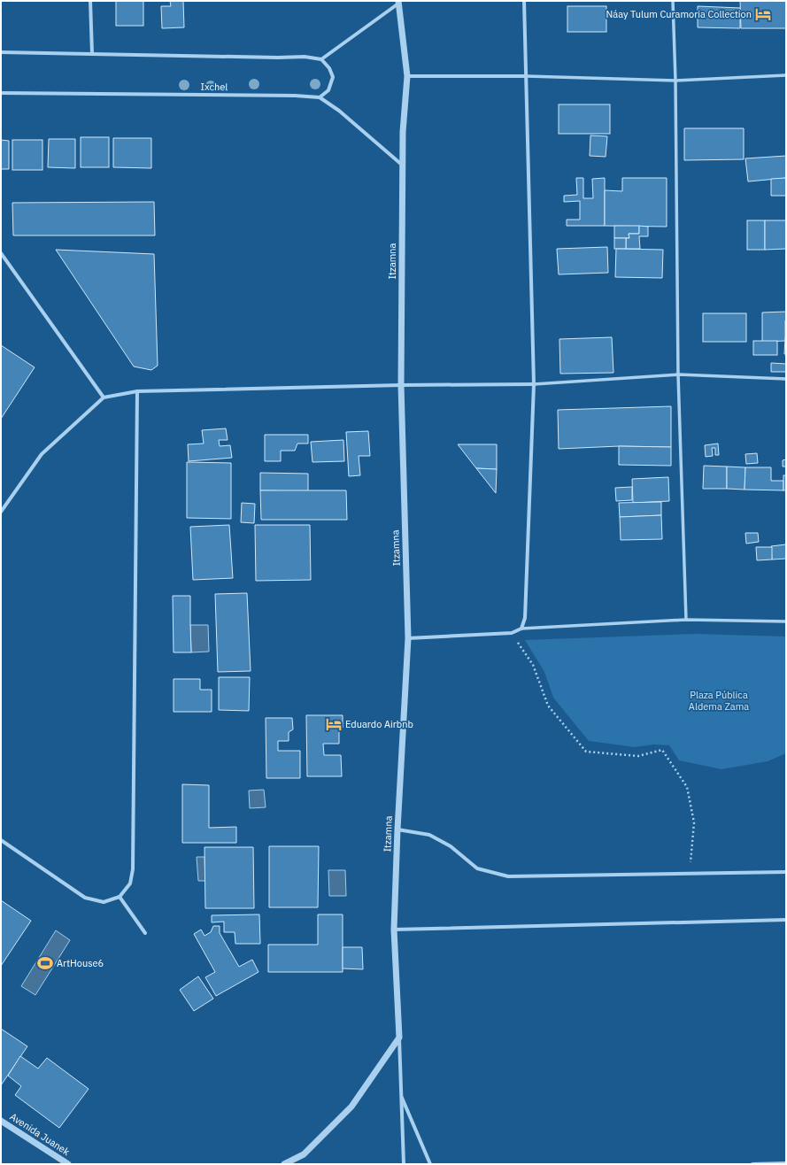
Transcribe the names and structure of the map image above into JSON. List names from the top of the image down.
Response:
{
  "streets": {
    "street": ["Ixchel", "Itzamna", "Avenida Juanek"]
  },
  "parks": ["Plaza Pública Aldema Zama"],
  "places": {
    "hotel": ["Náay Tulum Curamoria Collection", "Eduardo Airbnb"],
    "sports": ["ArtHouse6"]
  }
}
